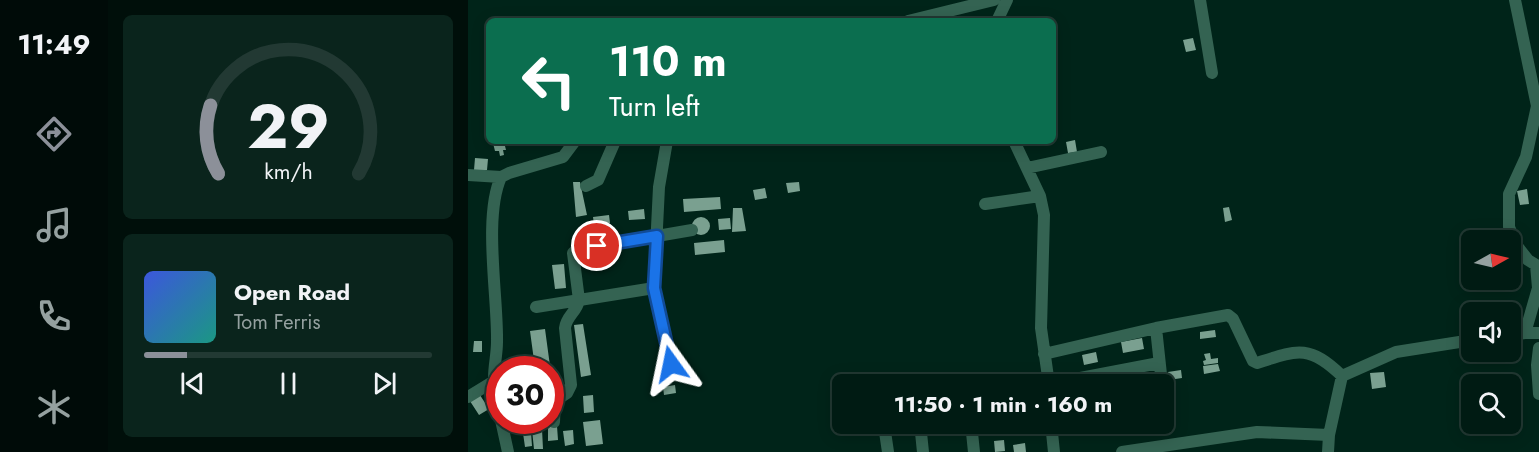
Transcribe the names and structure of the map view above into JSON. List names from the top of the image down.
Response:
{
  "north": "right",
  "page": {
    "tabs": "11:49",
    "turn": ["110 m", "Turn left"],
    "song": ["Open Road", "Tom Ferris"],
    "limit": "30",
    "trip": "11:50 · 1 min · 160 m",
    "gauge": ["29", "km/h"]
  }
}
